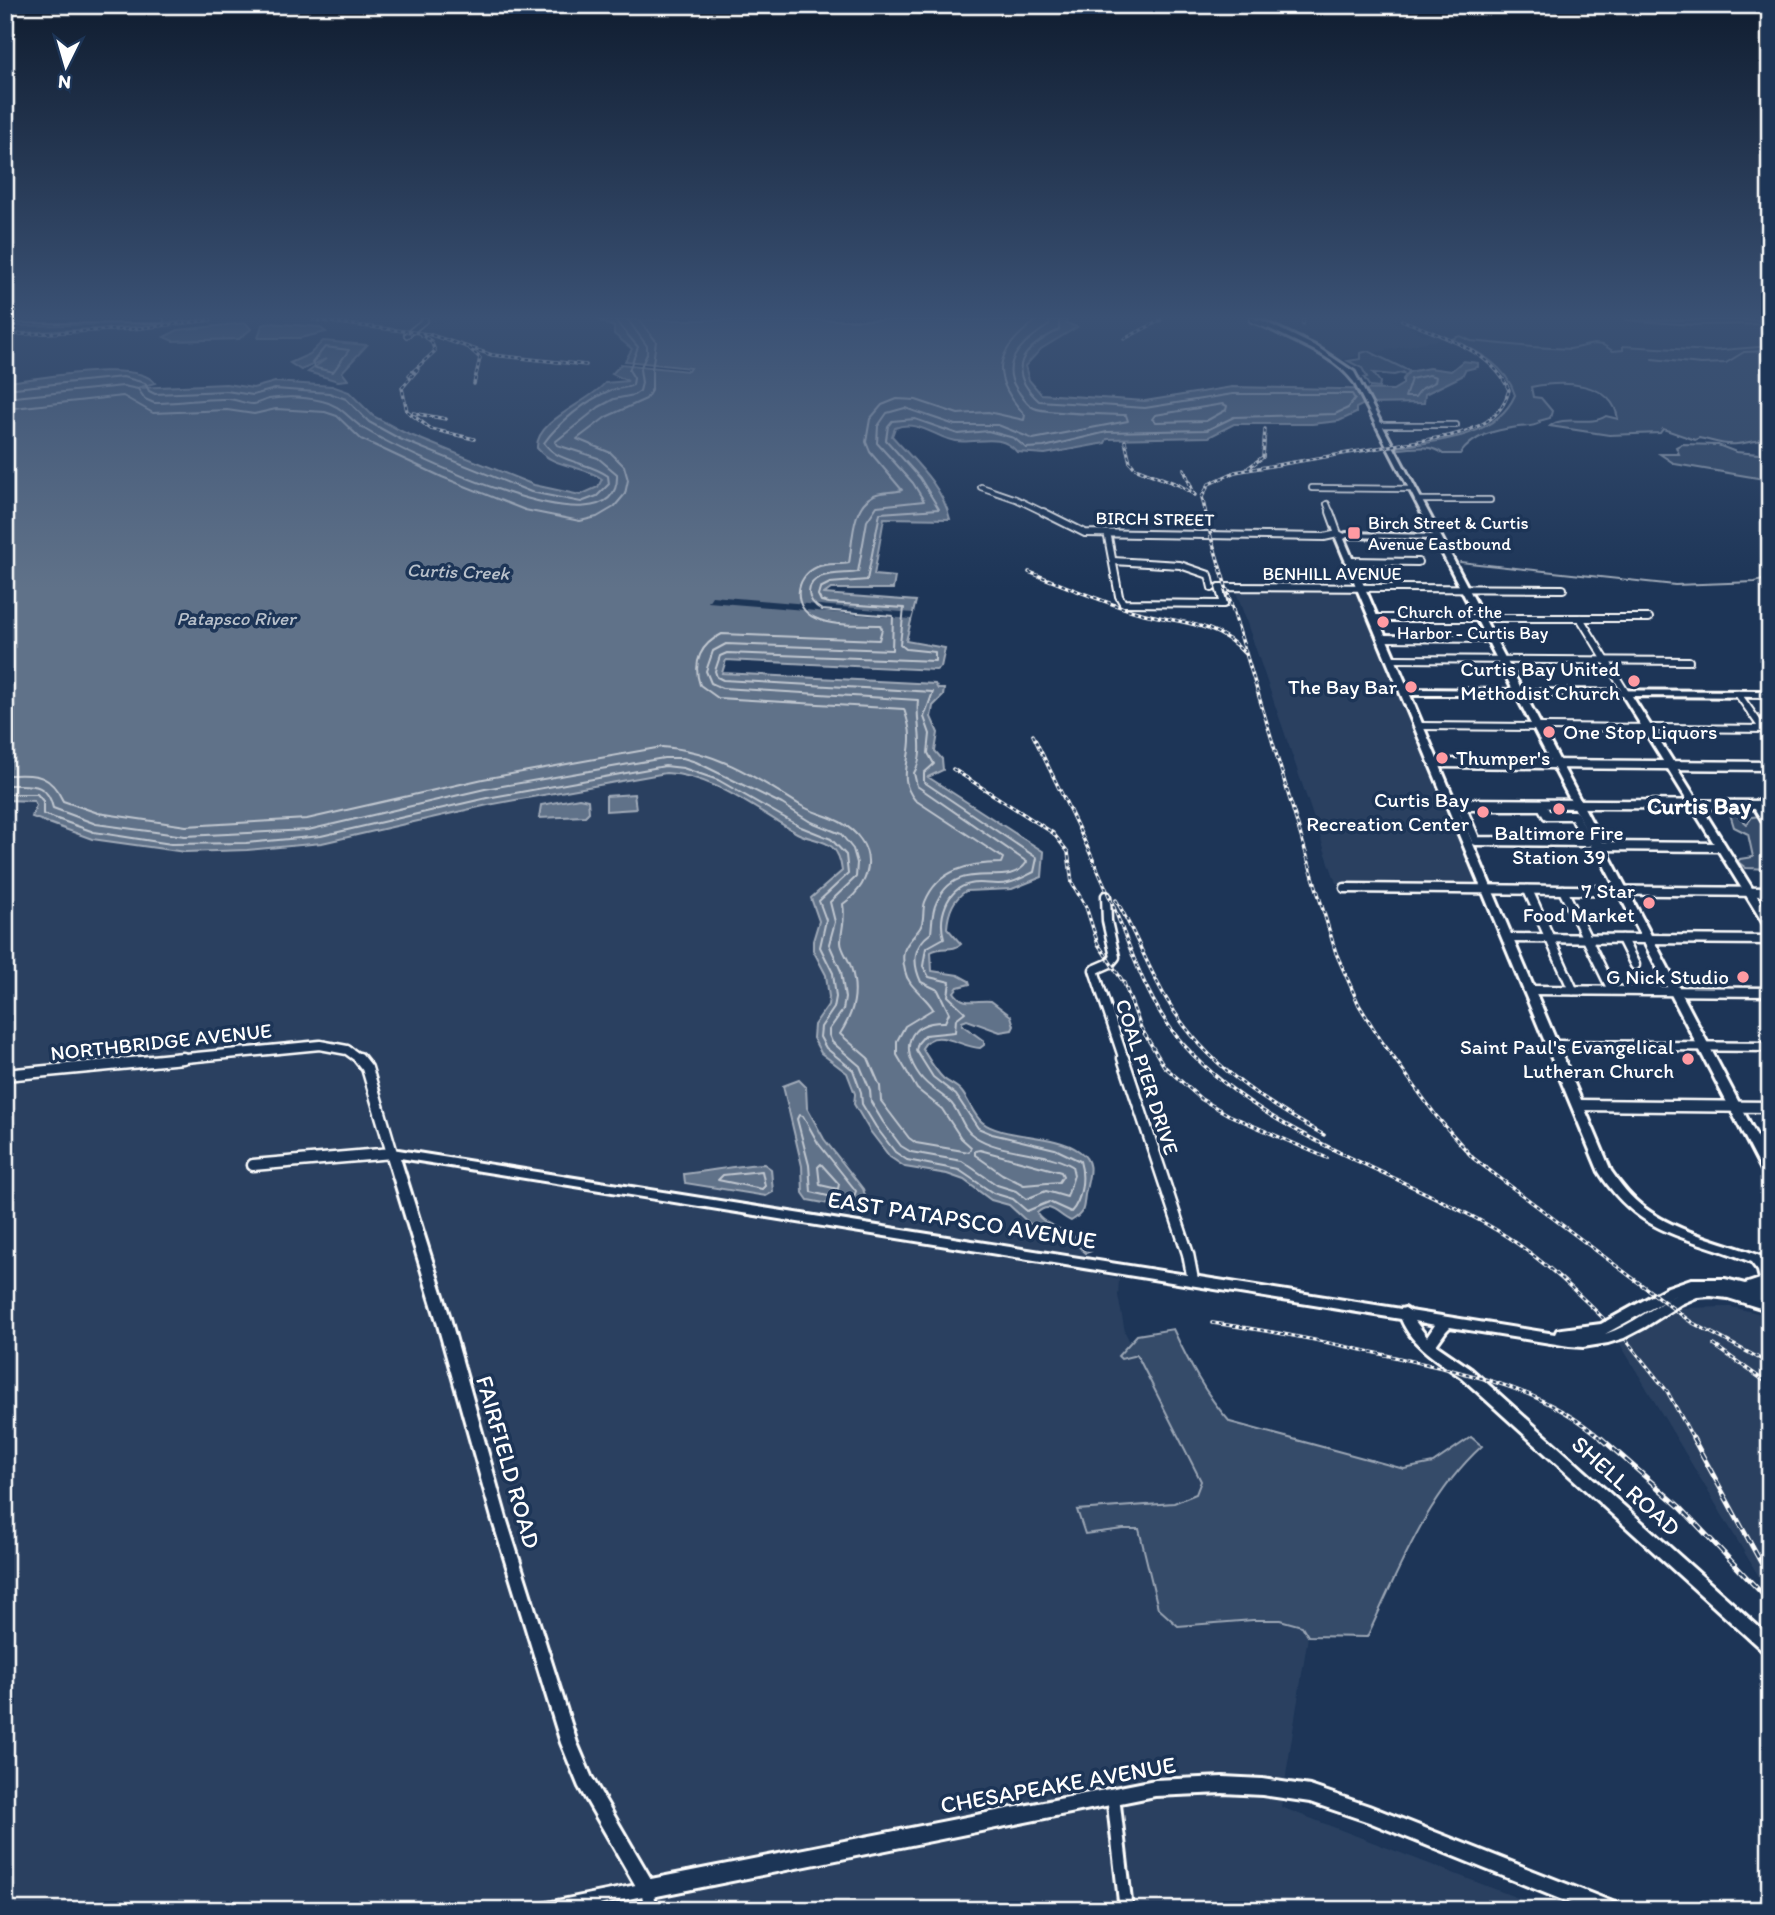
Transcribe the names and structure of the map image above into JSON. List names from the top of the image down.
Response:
{
  "streets": {
    "main road": [
      "BIRCH STREET",
      "EAST PATAPSCO AVENUE",
      "FAIRFIELD ROAD",
      "SHELL ROAD",
      "CHESAPEAKE AVENUE"
    ],
    "street": ["BENHILL AVENUE", "NORTHBRIDGE AVENUE", "COAL PIER DRIVE"]
  },
  "crossings": [
    ["NORTHBRIDGE AVENUE", "FAIRFIELD ROAD"],
    ["COAL PIER DRIVE", "EAST PATAPSCO AVENUE"],
    ["EAST PATAPSCO AVENUE", "FAIRFIELD ROAD"],
    ["EAST PATAPSCO AVENUE", "SHELL ROAD"],
    ["FAIRFIELD ROAD", "CHESAPEAKE AVENUE"]
  ],
  "districts": ["Curtis Bay"],
  "water": ["Curtis Creek", "Patapsco River"],
  "places": {
    "transit": ["Birch Street & Curtis Avenue Eastbound"],
    "other": [
      "Church of the Harbor - Curtis Bay",
      "Curtis Bay United Methodist Church",
      "The Bay Bar",
      "One Stop Liquors",
      "Thumper's",
      "Baltimore Fire Station 39",
      "Curtis Bay Recreation Center",
      "7 Star Food Market",
      "G Nick Studio",
      "Saint Paul's Evangelical Lutheran Church"
    ]
  },
  "north": "bottom"
}
